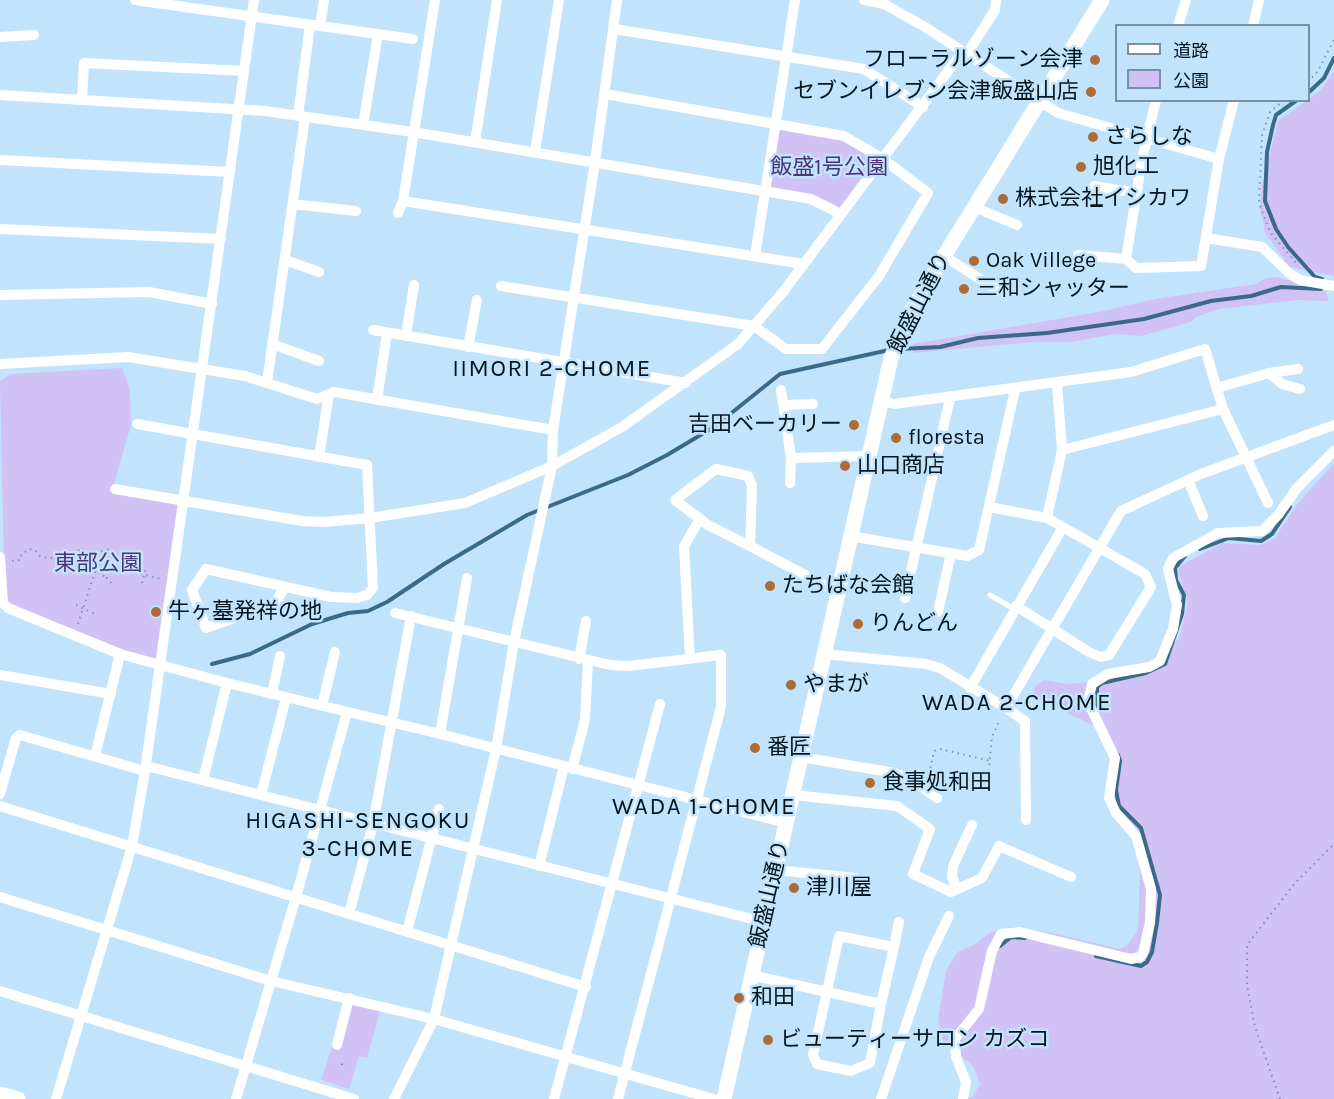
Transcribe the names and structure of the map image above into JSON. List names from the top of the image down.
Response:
{
  "streets": {
    "street": ["飯盛山通り"]
  },
  "districts": [
    "IIMORI 2-CHOME",
    "WADA 2-CHOME",
    "WADA 1-CHOME",
    "HIGASHI-SENGOKU 3-CHOME"
  ],
  "parks": ["飯盛1号公園", "東部公園"],
  "places": [
    "フローラルゾーン会津",
    "セブンイレブン会津飯盛山店",
    "さらしな",
    "旭化工",
    "株式会社イシカワ",
    "Oak Villege",
    "三和シャッター",
    "吉田ベーカリー",
    "floresta",
    "山口商店",
    "たちばな会館",
    "牛ヶ墓発祥の地",
    "りんどん",
    "やまが",
    "番匠",
    "食事処和田",
    "津川屋",
    "和田",
    "ビューティーサロン カズコ"
  ],
  "legend": ["道路", "公園"]
}
